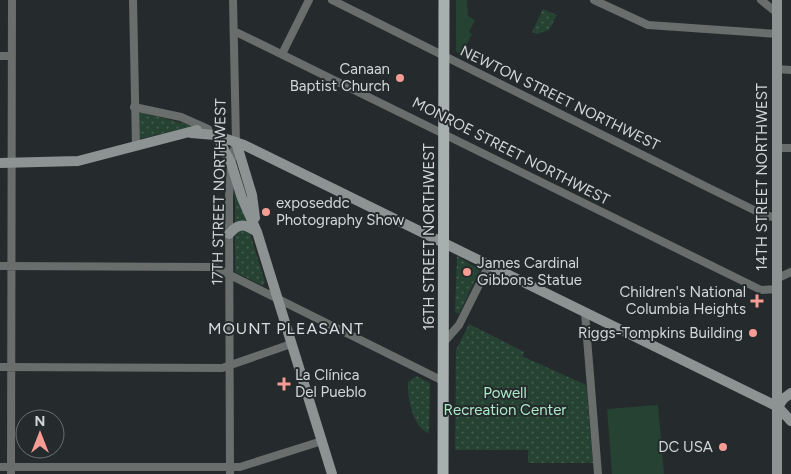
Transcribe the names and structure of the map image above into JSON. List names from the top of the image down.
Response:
{
  "streets": {
    "main road": ["14TH STREET NORTHWEST", "16TH STREET NORTHWEST"],
    "street": ["NEWTON STREET NORTHWEST", "MONROE STREET NORTHWEST", "17TH STREET NORTHWEST"]
  },
  "crossings": [
    ["NEWTON STREET NORTHWEST", "14TH STREET NORTHWEST"],
    ["NEWTON STREET NORTHWEST", "16TH STREET NORTHWEST"],
    ["MONROE STREET NORTHWEST", "14TH STREET NORTHWEST"],
    ["MONROE STREET NORTHWEST", "17TH STREET NORTHWEST"],
    ["MONROE STREET NORTHWEST", "16TH STREET NORTHWEST"]
  ],
  "districts": ["MOUNT PLEASANT"],
  "parks": ["Powell Recreation Center"],
  "places": {
    "other": [
      "Canaan Baptist Church",
      "exposeddc Photography Show",
      "James Cardinal Gibbons Statue",
      "Riggs-Tompkins Building",
      "DC USA"
    ],
    "health": ["Children's National Columbia Heights", "La Clínica Del Pueblo"]
  },
  "north": "top"
}
